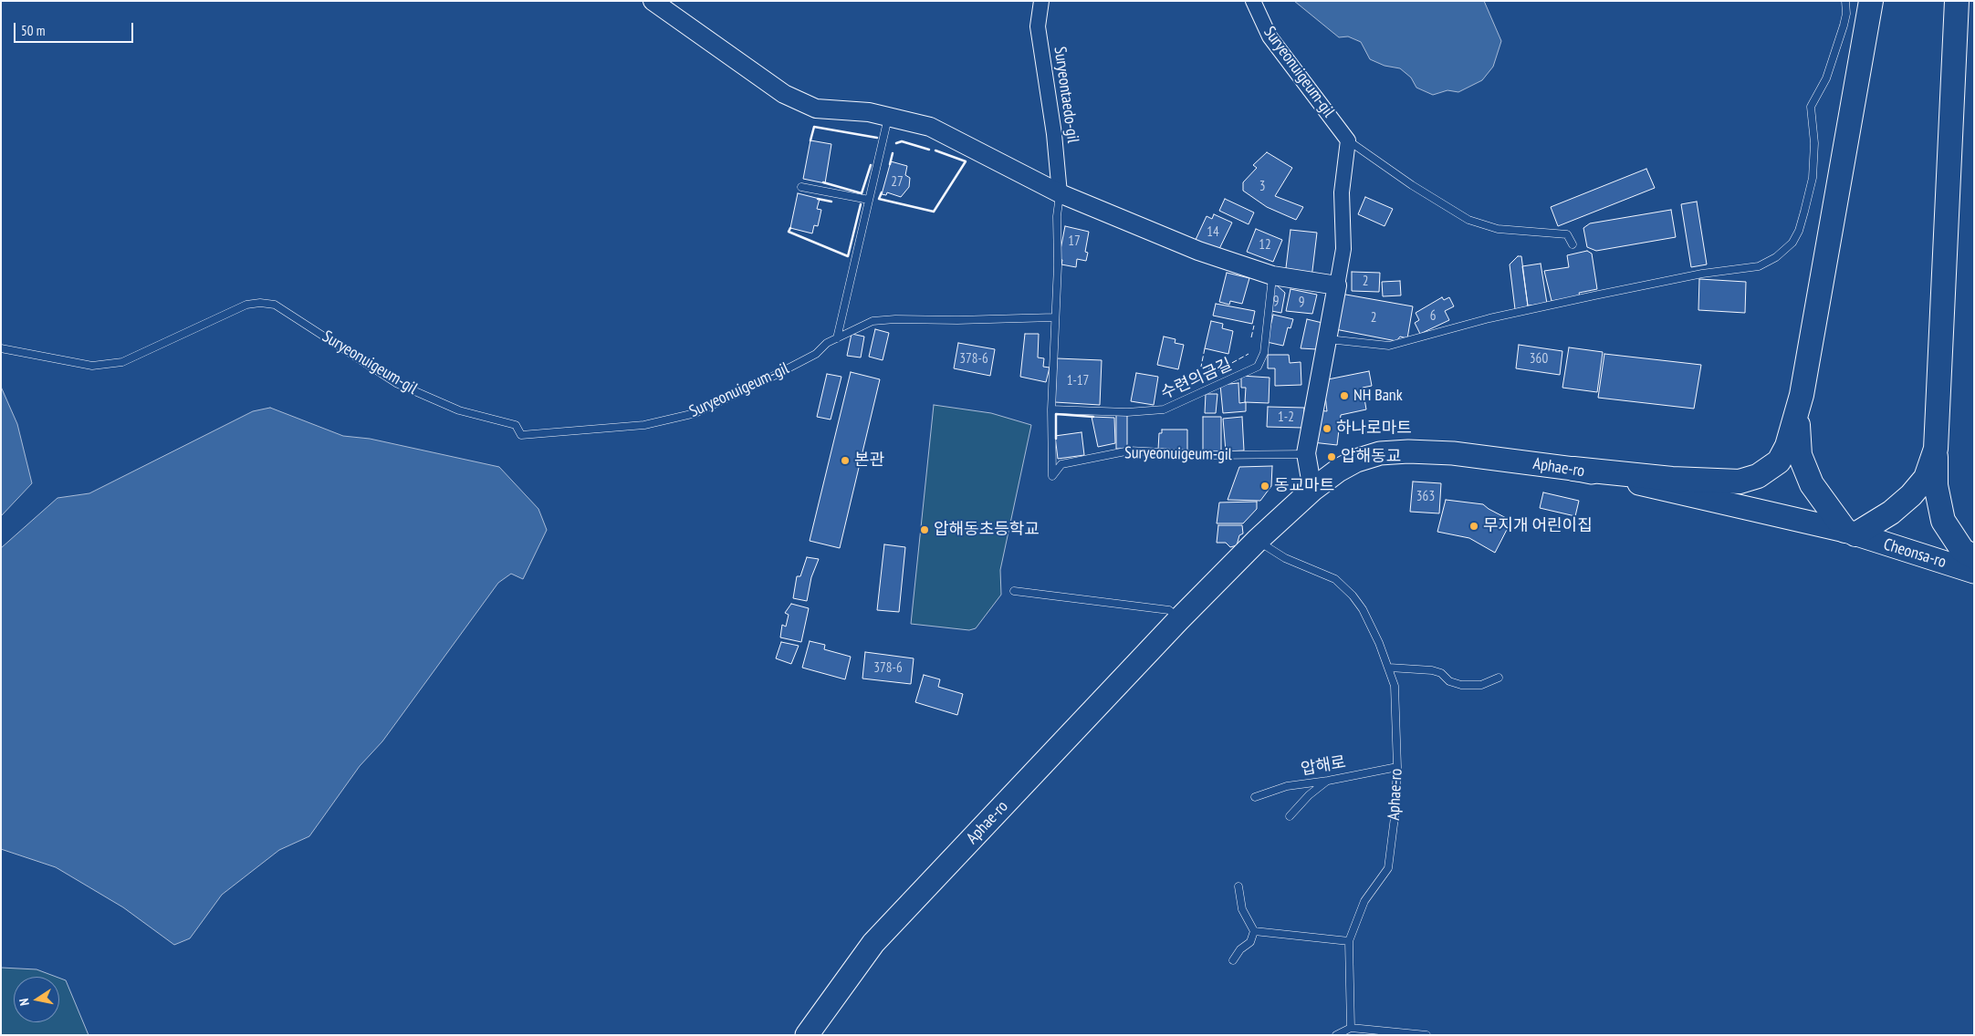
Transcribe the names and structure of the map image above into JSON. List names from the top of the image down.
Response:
{
  "streets": {
    "main road": ["Aphae-ro", "Cheonsa-ro"],
    "street": ["Suryeonuigeum-gil", "Suryeontaedo-gil"],
    "lane": ["수련의금길", "압해로"]
  },
  "crossings": [
    ["Suryeonuigeum-gil", "Suryeontaedo-gil"],
    ["Suryeonuigeum-gil", "수련의금길"],
    ["Aphae-ro", "Cheonsa-ro"],
    ["Aphae-ro", "압해로"]
  ],
  "places": [
    "NH Bank",
    "하나로마트",
    "압해동교",
    "본관",
    "동교마트",
    "무지개 어린이집",
    "압해동초등학교"
  ],
  "house_numbers": [
    "27",
    "3",
    "14",
    "17",
    "12",
    "2",
    "9",
    "9",
    "6",
    "2",
    "378-6",
    "360",
    "1-17",
    "1-2",
    "363",
    "378-6"
  ],
  "scale_bar": "50 m",
  "north": "left"
}
